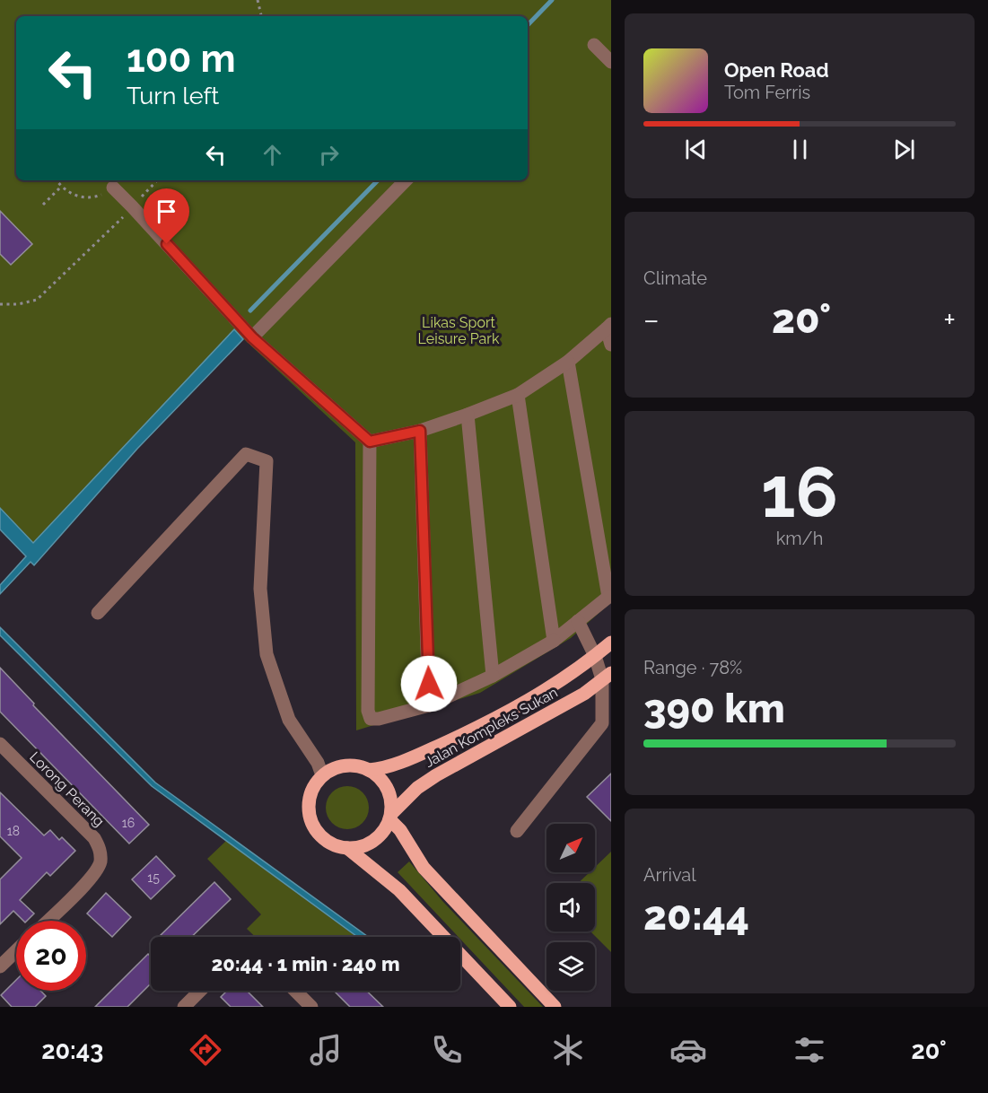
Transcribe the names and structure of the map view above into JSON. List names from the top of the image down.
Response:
{
  "streets": {
    "main road": ["Jalan Kompleks Sukan"],
    "street": ["Lorong Perang"]
  },
  "parks": ["Likas Sport Leisure Park"],
  "house_numbers": ["16", "18", "15"],
  "north": "top right",
  "page": {
    "turn": ["100 m", "Turn left"],
    "song": ["Open Road", "Tom Ferris"],
    "tile": [
      "Climate",
      ["16", "km/h"],
      ["Range · 78%", "390 km"],
      ["Arrival", "20:44"]
    ],
    "heat": ["−", "20°", "+"],
    "limit": "20",
    "trip": "20:44 · 1 min · 240 m",
    "tabs": ["20:43", "20°"]
  }
}
